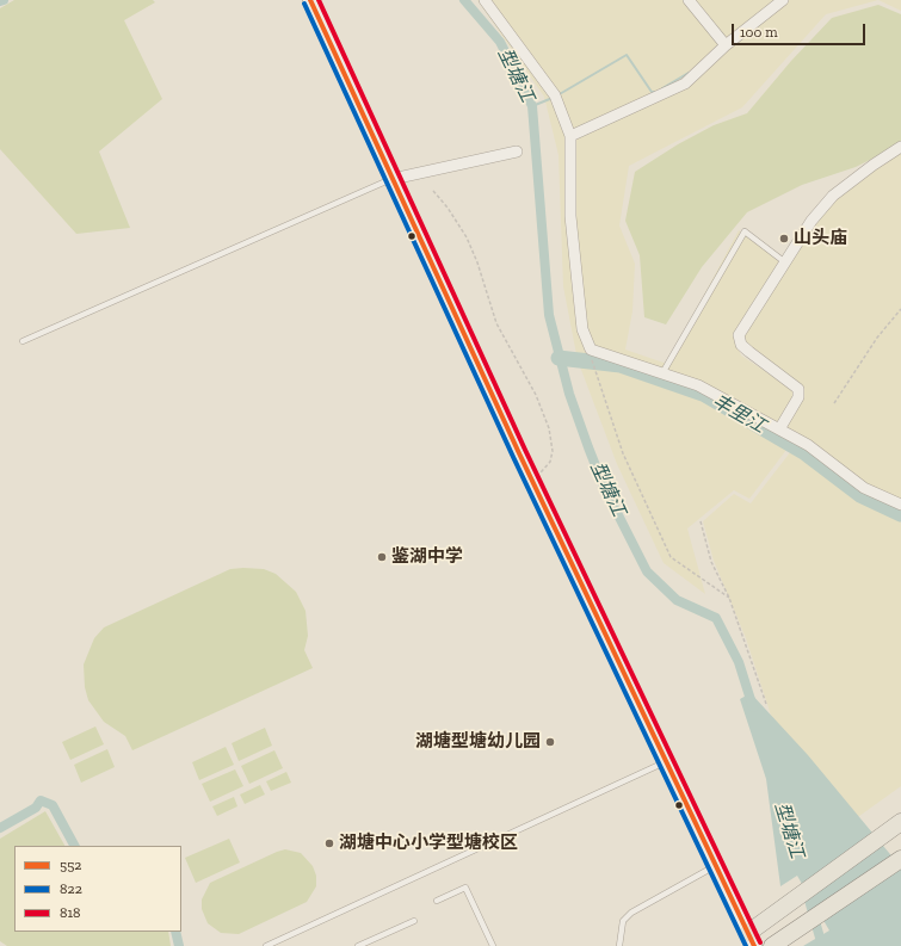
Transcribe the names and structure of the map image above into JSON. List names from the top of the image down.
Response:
{
  "water": ["型塘江", "丰里江"],
  "places": [
    "山头庙",
    "鉴湖中学",
    "湖塘型塘幼儿园",
    "湖塘中心小学型塘校区"
  ],
  "lines": ["transit line 552", "transit line 818", "transit line 822"],
  "legend": ["552", "822", "818"],
  "scale_bar": "100 m"
}
